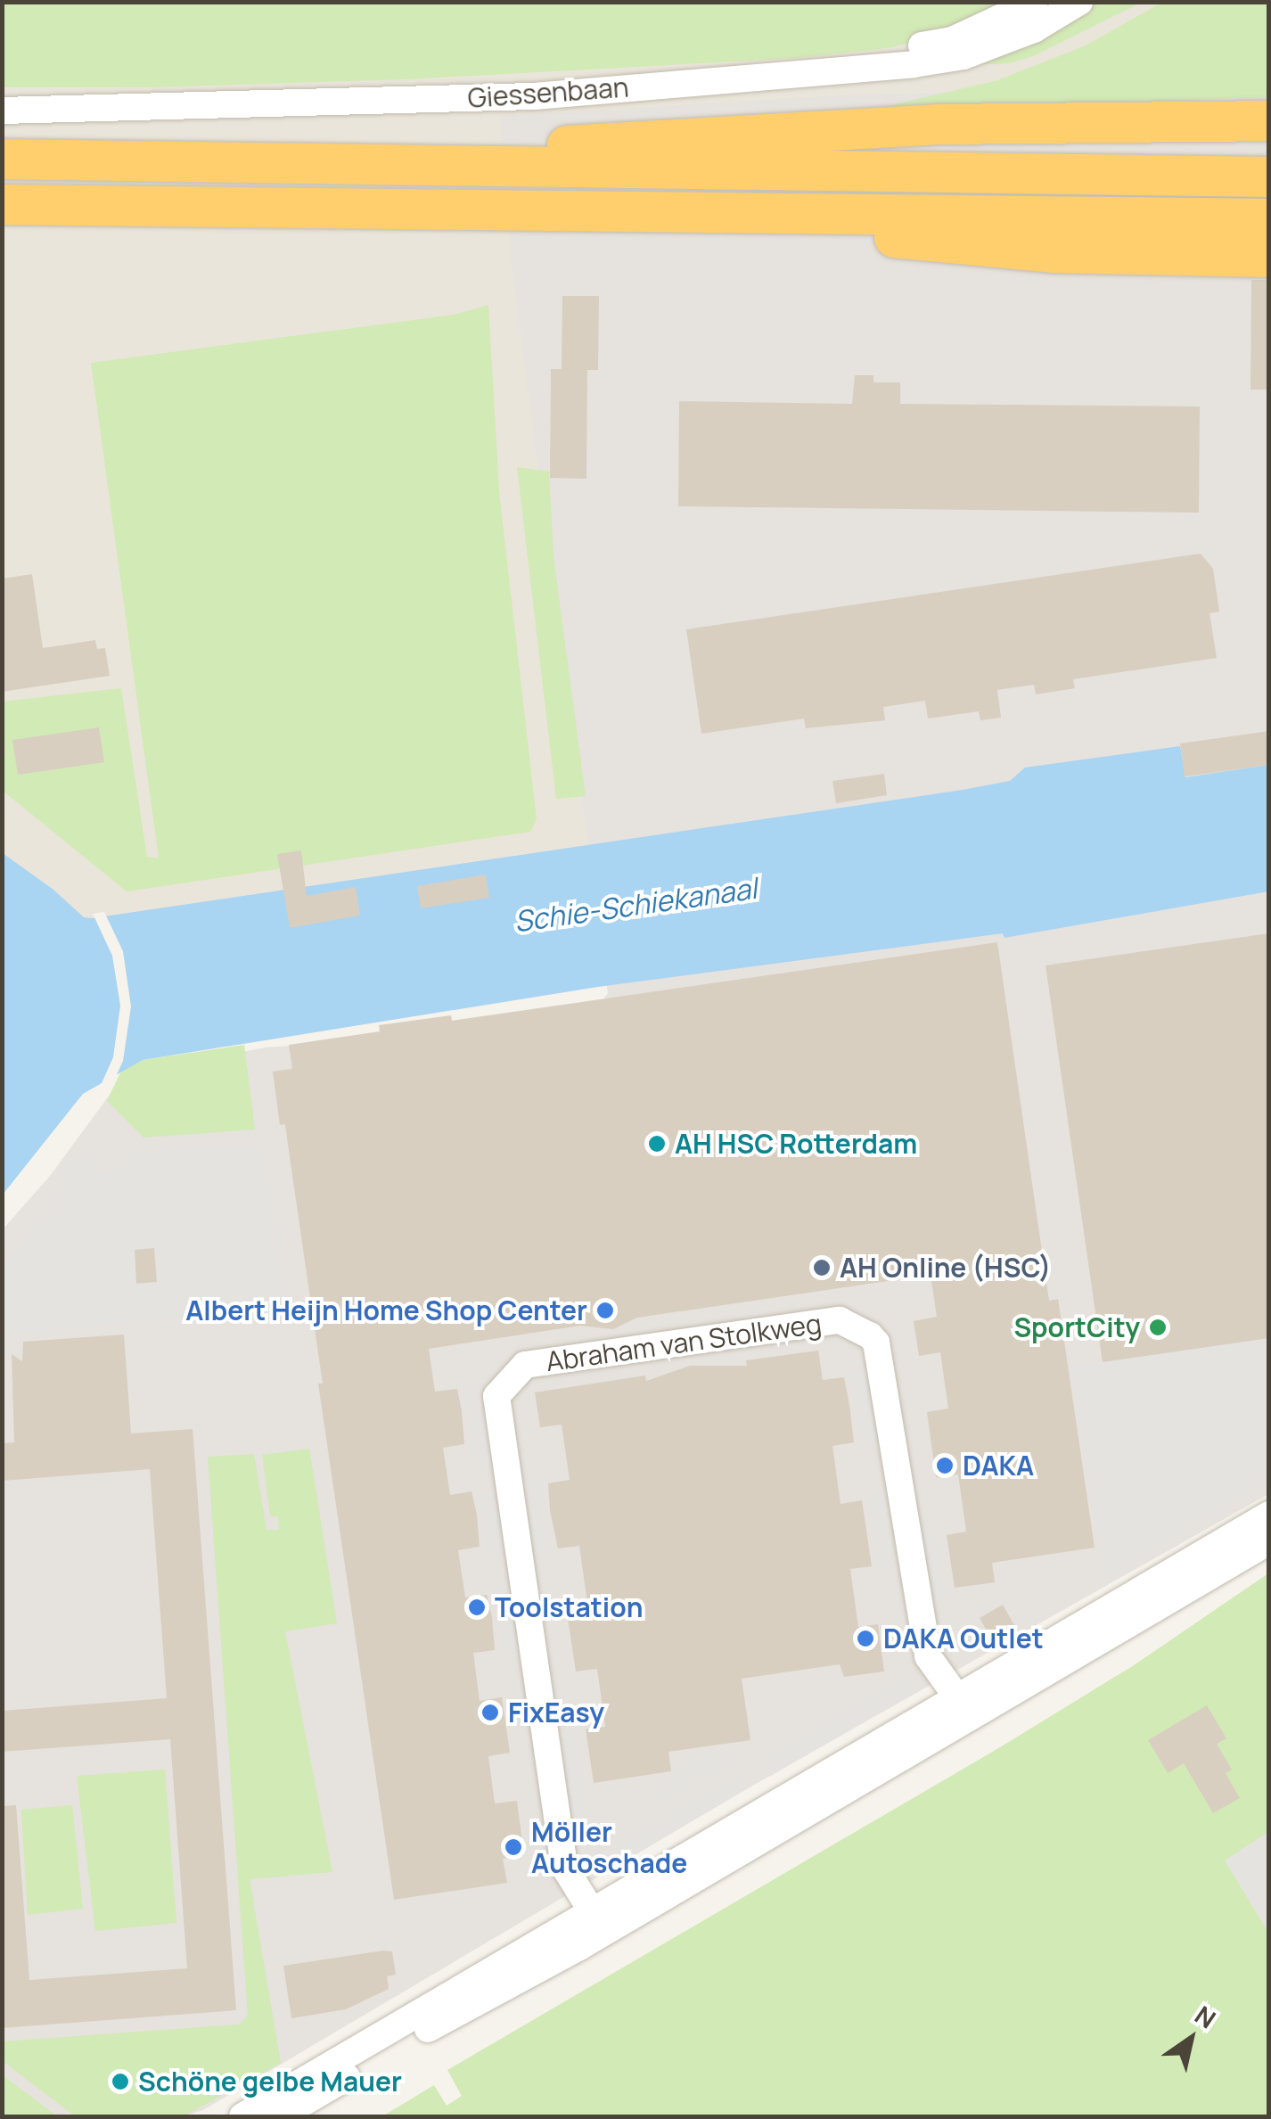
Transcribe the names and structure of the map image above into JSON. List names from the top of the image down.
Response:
{
  "streets": {
    "street": ["Giessenbaan", "Abraham van Stolkweg"]
  },
  "water": ["Schie-Schiekanaal"],
  "places": [
    "AH HSC Rotterdam",
    "AH Online (HSC)",
    "Albert Heijn Home Shop Center",
    "SportCity",
    "DAKA",
    "Toolstation",
    "DAKA Outlet",
    "FixEasy",
    "Möller Autoschade",
    "Schöne gelbe Mauer"
  ],
  "north": "top right"
}
